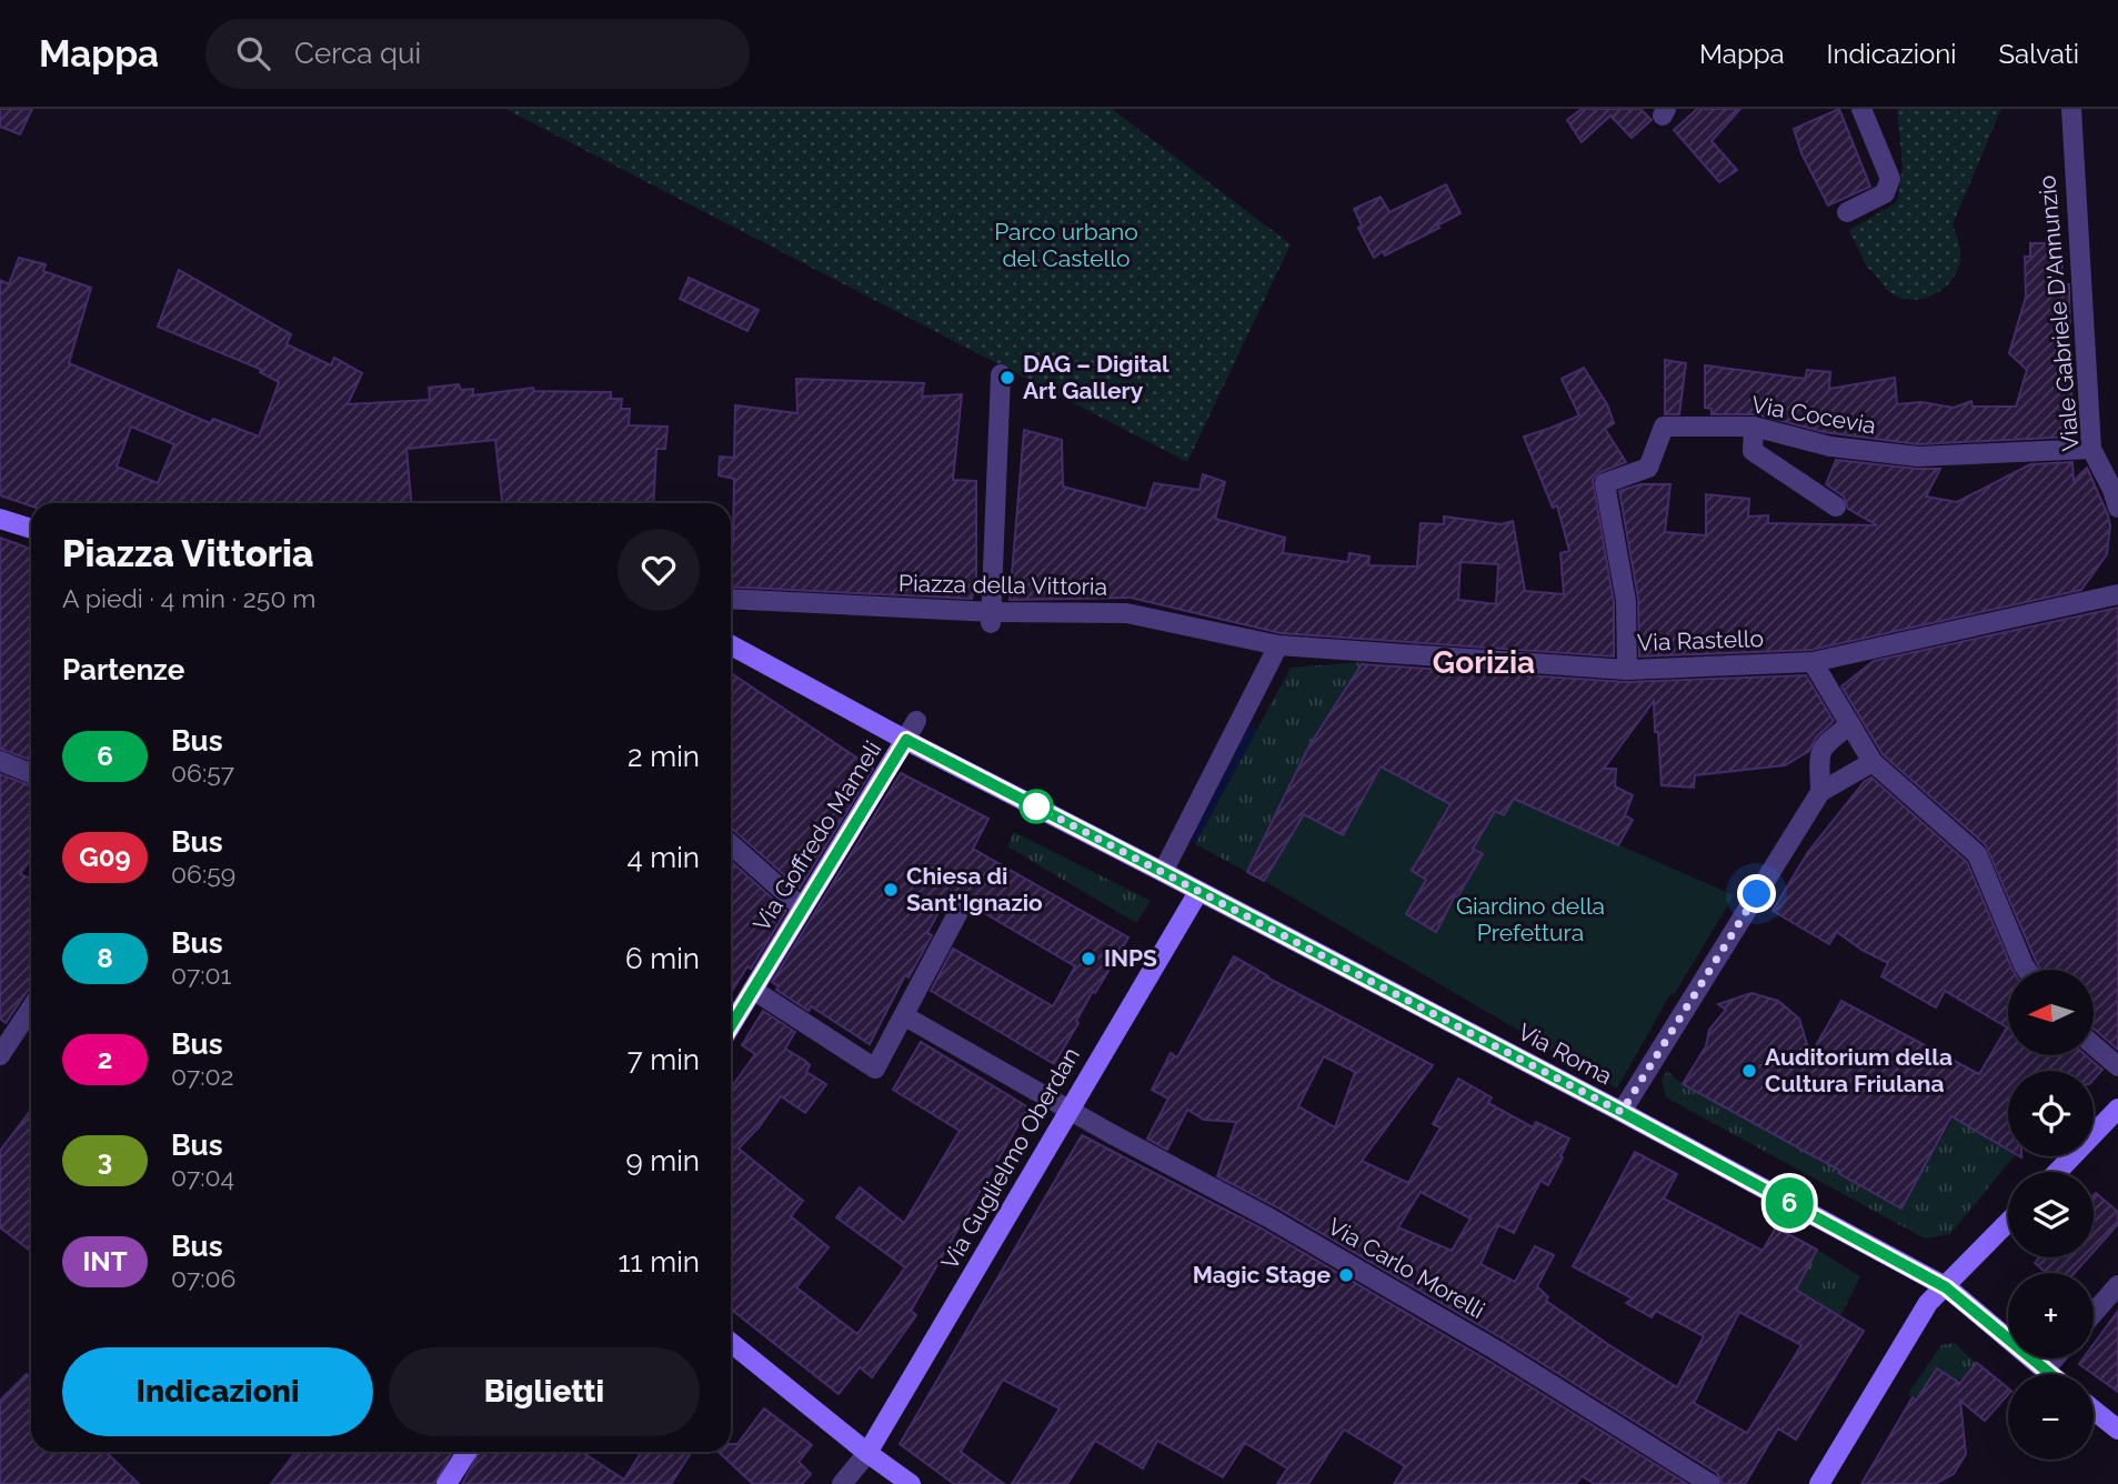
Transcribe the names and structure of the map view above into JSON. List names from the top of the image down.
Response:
{
  "streets": {
    "main road": ["Via Goffredo Mameli", "Via Roma", "Via Guglielmo Oberdan"],
    "street": [
      "Viale Gabriele D'Annunzio",
      "Via Cocevia",
      "Piazza della Vittoria",
      "Via Rastello",
      "Via Carlo Morelli"
    ]
  },
  "crossings": [
    ["Viale Gabriele D'Annunzio", "Via Cocevia"],
    ["Via Cocevia", "Via Rastello"],
    ["Piazza della Vittoria", "Via Rastello"],
    ["Via Roma", "Via Guglielmo Oberdan"],
    ["Via Guglielmo Oberdan", "Via Carlo Morelli"]
  ],
  "districts": ["Gorizia"],
  "parks": ["Parco urbano del Castello", "Giardino della Prefettura"],
  "places": [
    "DAG – Digital Art Gallery",
    "Chiesa di Sant'Ignazio",
    "INPS",
    "Auditorium della Cultura Friulana",
    "Magic Stage"
  ],
  "lines": ["bus line 6"],
  "north": "left",
  "page": {
    "header": "Mappa",
    "search": "Cerca qui",
    "nav": ["Mappa", "Indicazioni", "Salvati"],
    "on_map": "6",
    "heading": [
      ["Piazza Vittoria", "A piedi · 4 min · 250 m"],
      "Partenze"
    ],
    "list": [
      {
        "mark": "6",
        "name": "Bus",
        "note": "06:57",
        "value": "2 min"
      },
      {
        "mark": "G09",
        "name": "Bus",
        "note": "06:59",
        "value": "4 min"
      },
      {
        "mark": "8",
        "name": "Bus",
        "note": "07:01",
        "value": "6 min"
      },
      {
        "mark": "2",
        "name": "Bus",
        "note": "07:02",
        "value": "7 min"
      },
      {
        "mark": "3",
        "name": "Bus",
        "note": "07:04",
        "value": "9 min"
      },
      {
        "mark": "INT",
        "name": "Bus",
        "note": "07:06",
        "value": "11 min"
      }
    ],
    "map_buttons": ["+", "−"],
    "buttons": ["Indicazioni", "Biglietti"]
  }
}
